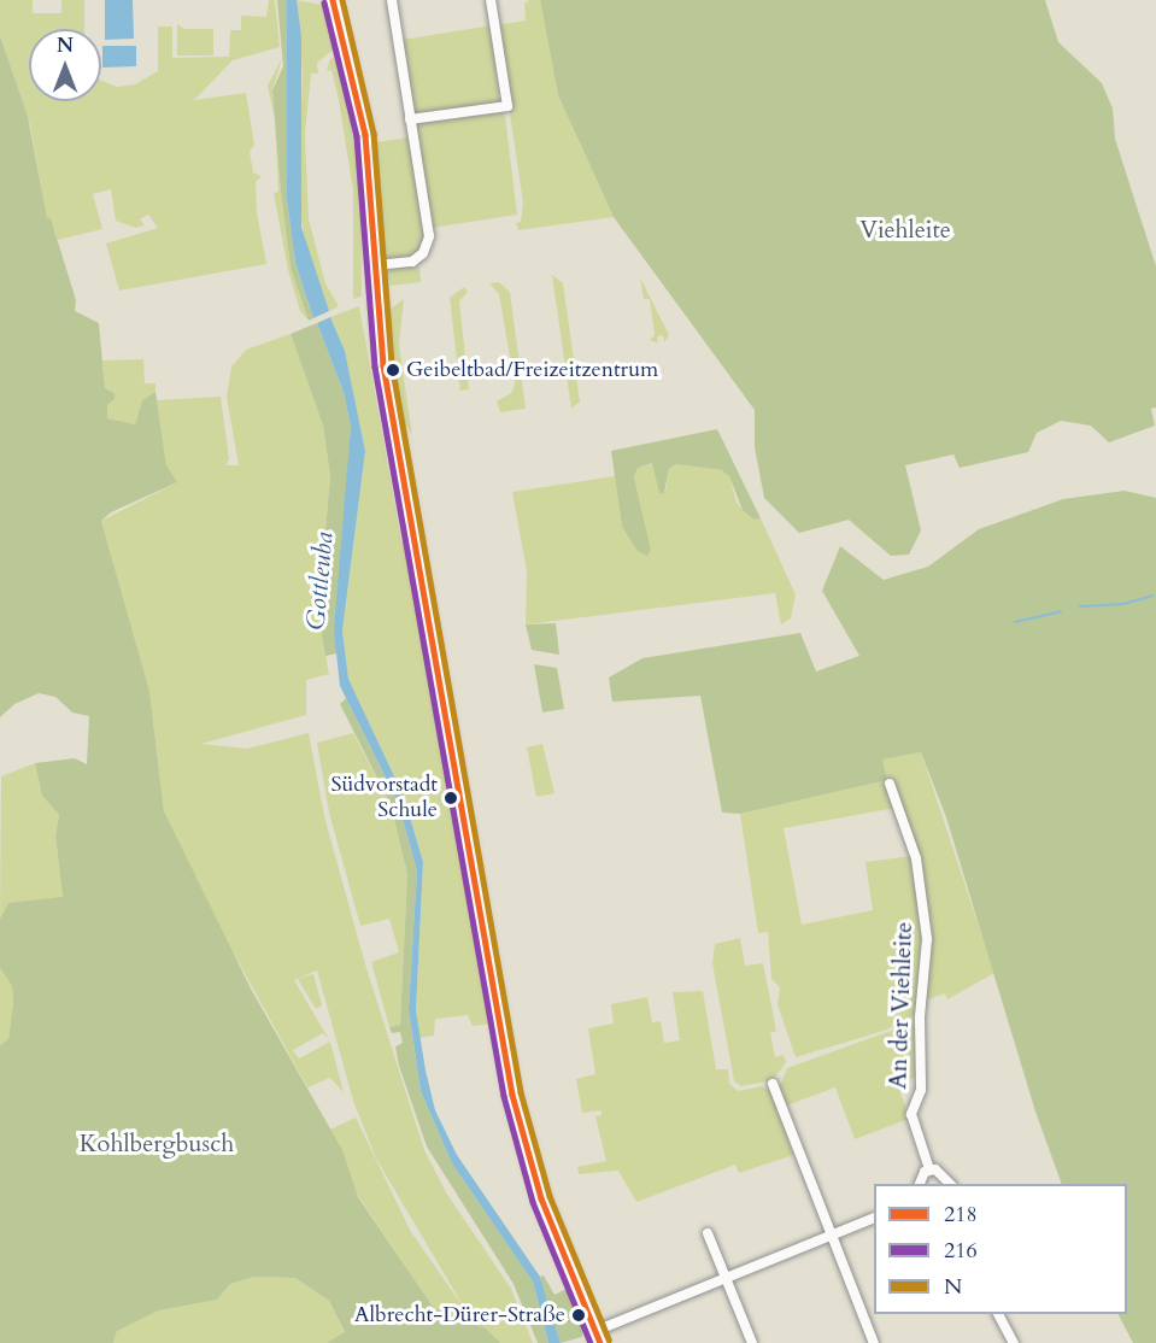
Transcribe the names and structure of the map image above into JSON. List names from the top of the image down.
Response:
{
  "streets": {
    "street": ["An der Viehleite"]
  },
  "water": ["Gottleuba"],
  "parks": ["Viehleite", "Kohlbergbusch"],
  "places": ["Geibeltbad/Freizeitzentrum", "Südvorstadt Schule", "Albrecht-Dürer-Straße"],
  "lines": ["transit line 218", "transit line N", "transit line 216"],
  "legend": ["218", "216", "N"],
  "north": "top"
}
